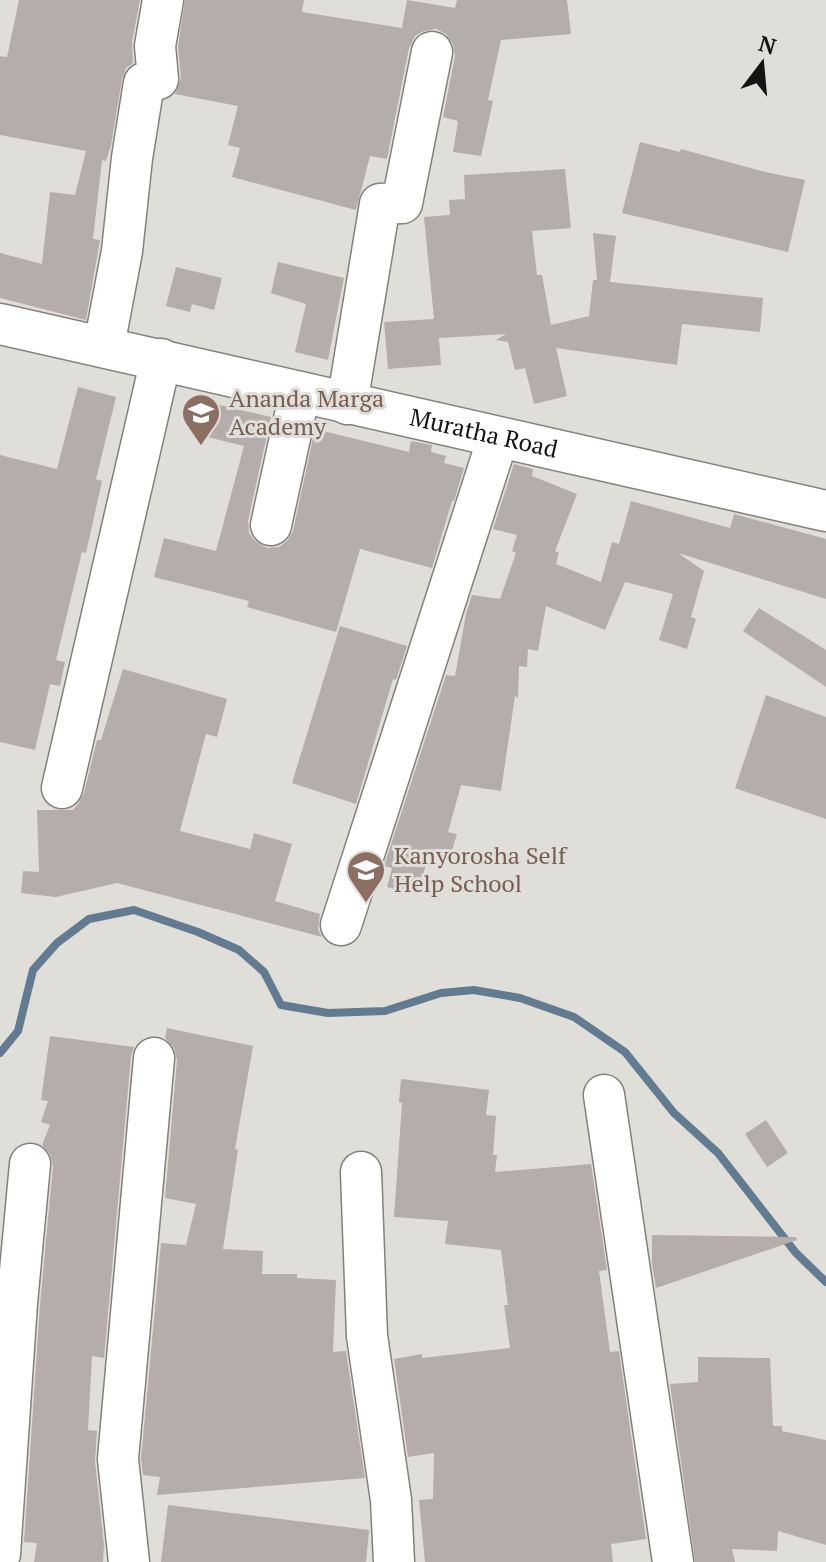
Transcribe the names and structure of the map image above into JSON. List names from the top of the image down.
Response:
{
  "streets": {
    "street": ["Muratha Road"]
  },
  "places": {
    "school or university": ["Ananda Marga Academy", "Kanyorosha Self Help School"]
  },
  "north": "top"
}
